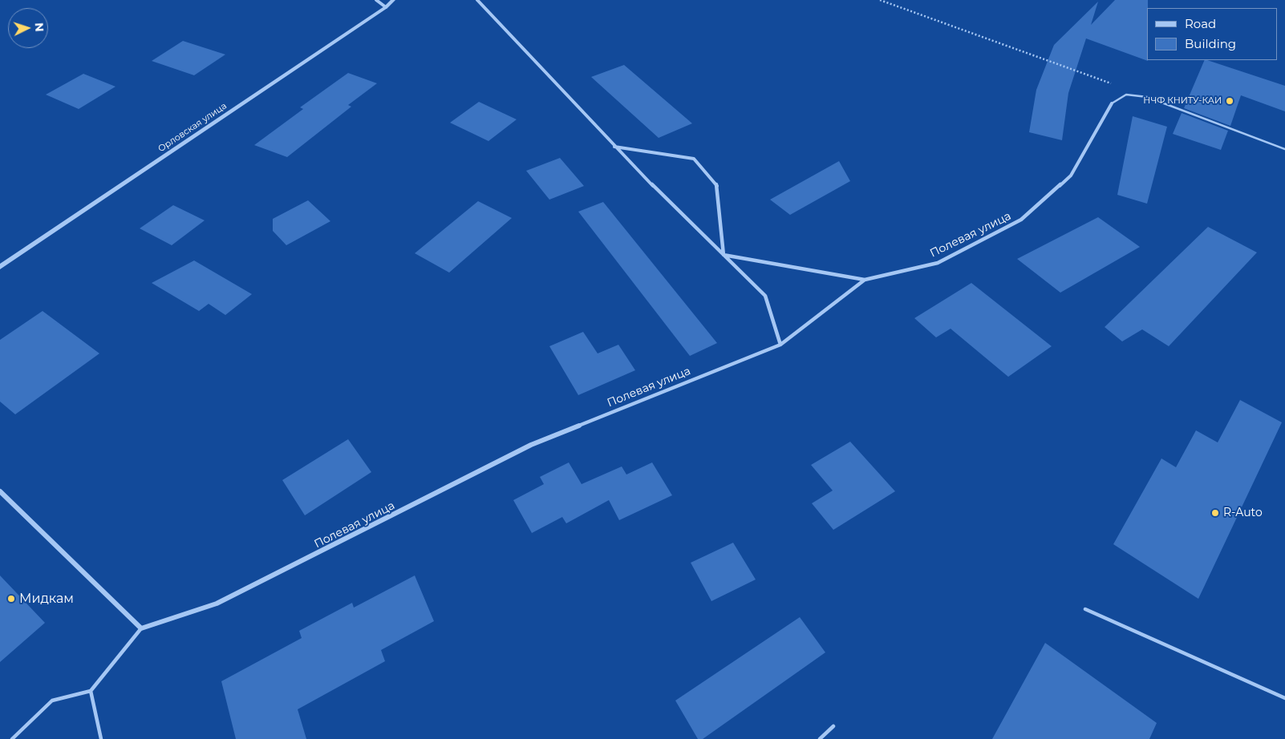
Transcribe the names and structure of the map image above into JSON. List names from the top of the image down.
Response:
{
  "streets": {
    "street": ["Орловская улица", "Полевая улица"]
  },
  "places": ["НЧФ КНИТУ-КАИ", "R-Auto", "Мидкам"],
  "legend": ["Road", "Building"],
  "north": "right"
}
